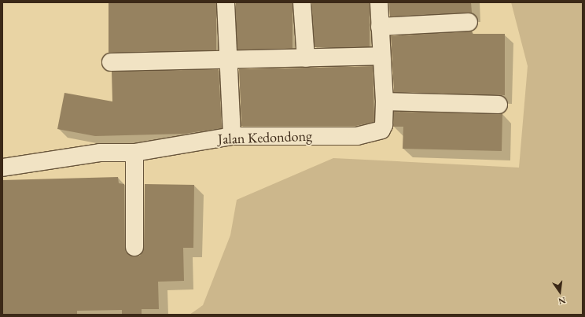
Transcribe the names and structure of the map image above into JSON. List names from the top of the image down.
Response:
{
  "streets": {
    "street": ["Jalan Kedondong"]
  },
  "north": "bottom"
}
